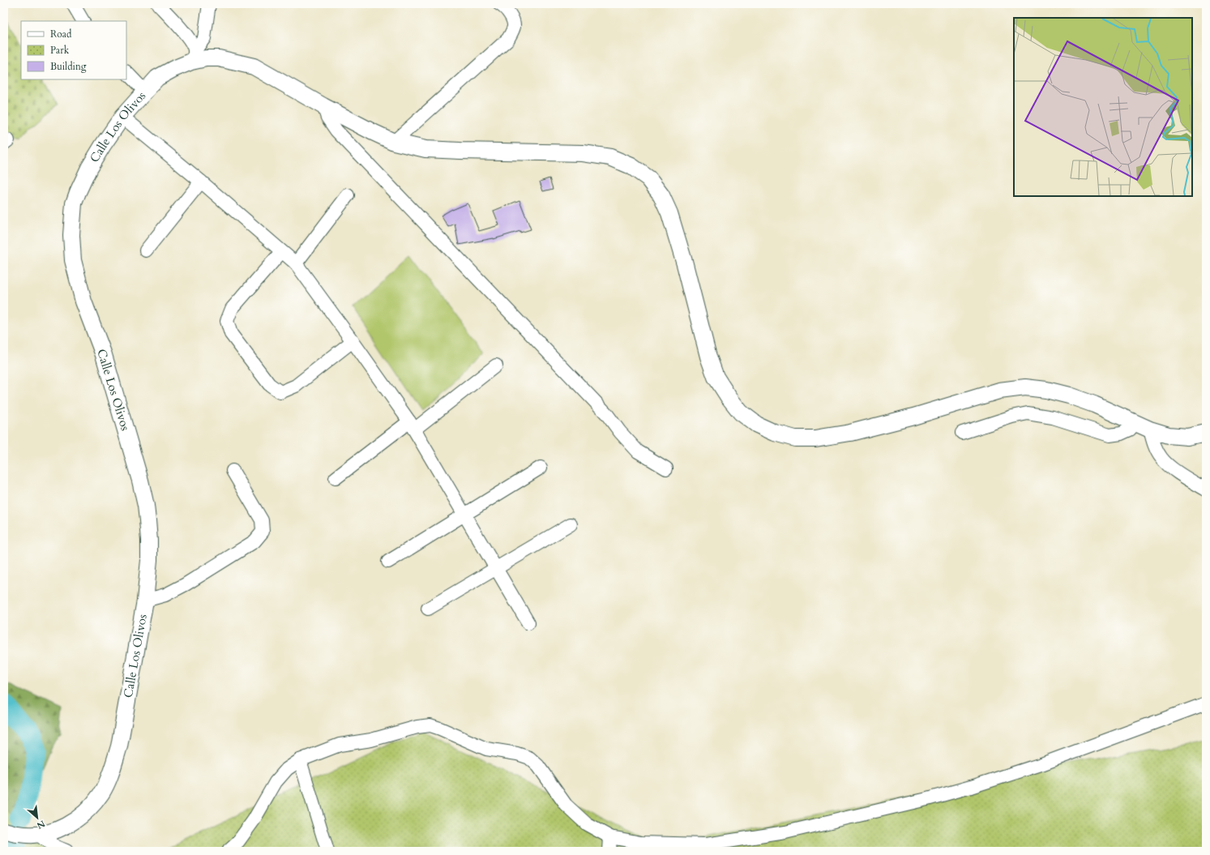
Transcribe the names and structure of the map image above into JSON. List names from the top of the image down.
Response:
{
  "streets": {
    "street": ["Calle Los Olivos"]
  },
  "legend": ["Road", "Park", "Building"],
  "north": "bottom right"
}
